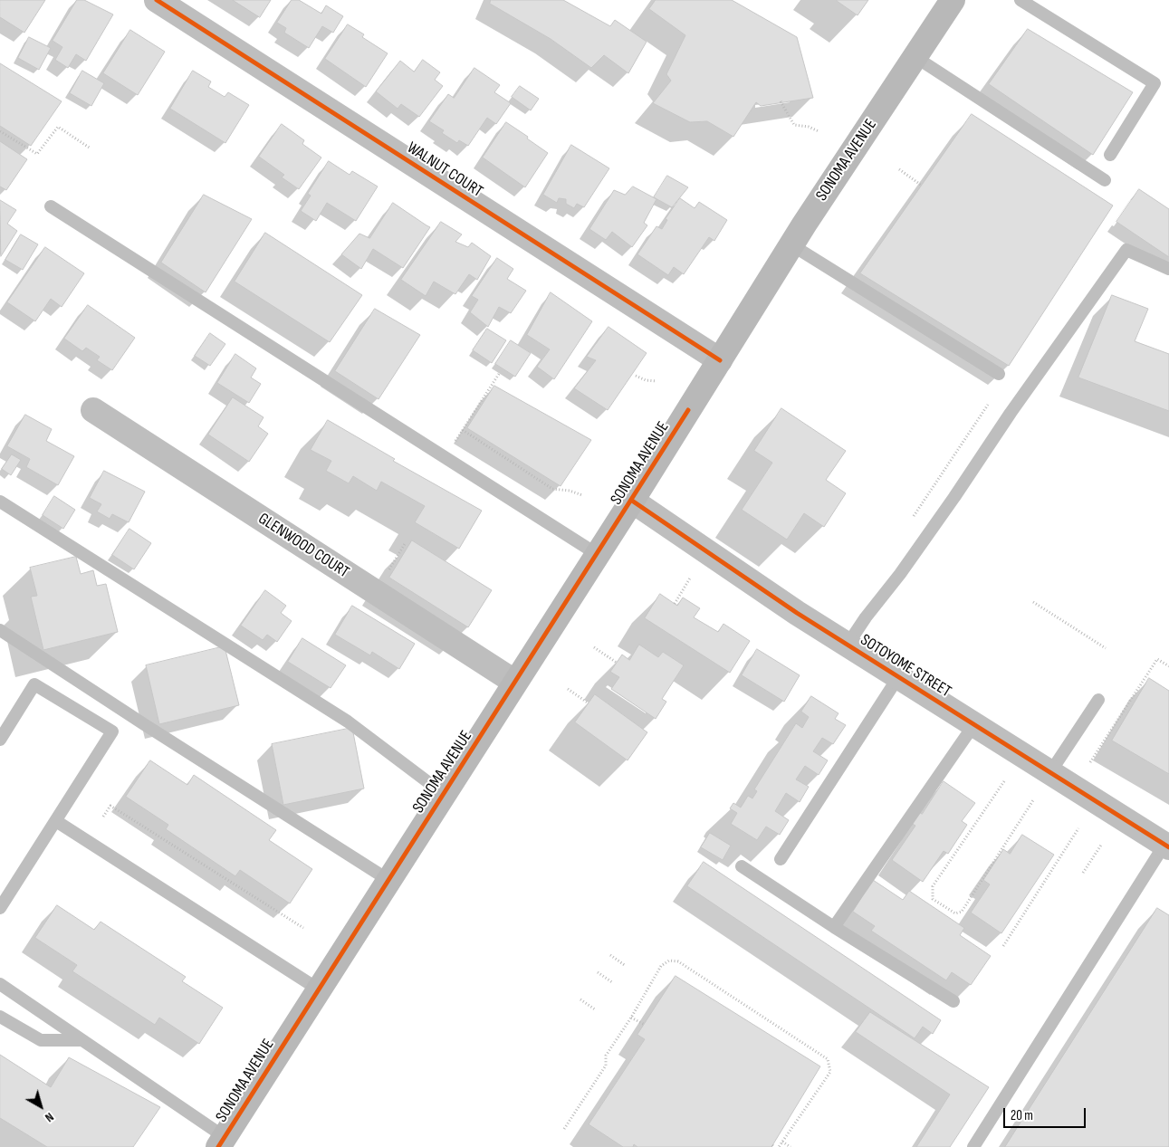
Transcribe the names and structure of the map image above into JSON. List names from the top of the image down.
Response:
{
  "streets": {
    "street": [
      "SONOMA AVENUE",
      "WALNUT COURT",
      "GLENWOOD COURT",
      "SOTOYOME STREET"
    ]
  },
  "crossings": [
    ["SONOMA AVENUE", "WALNUT COURT"],
    ["SONOMA AVENUE", "GLENWOOD COURT"],
    ["SONOMA AVENUE", "SOTOYOME STREET"]
  ],
  "scale_bar": "20 m",
  "north": "bottom right"
}
